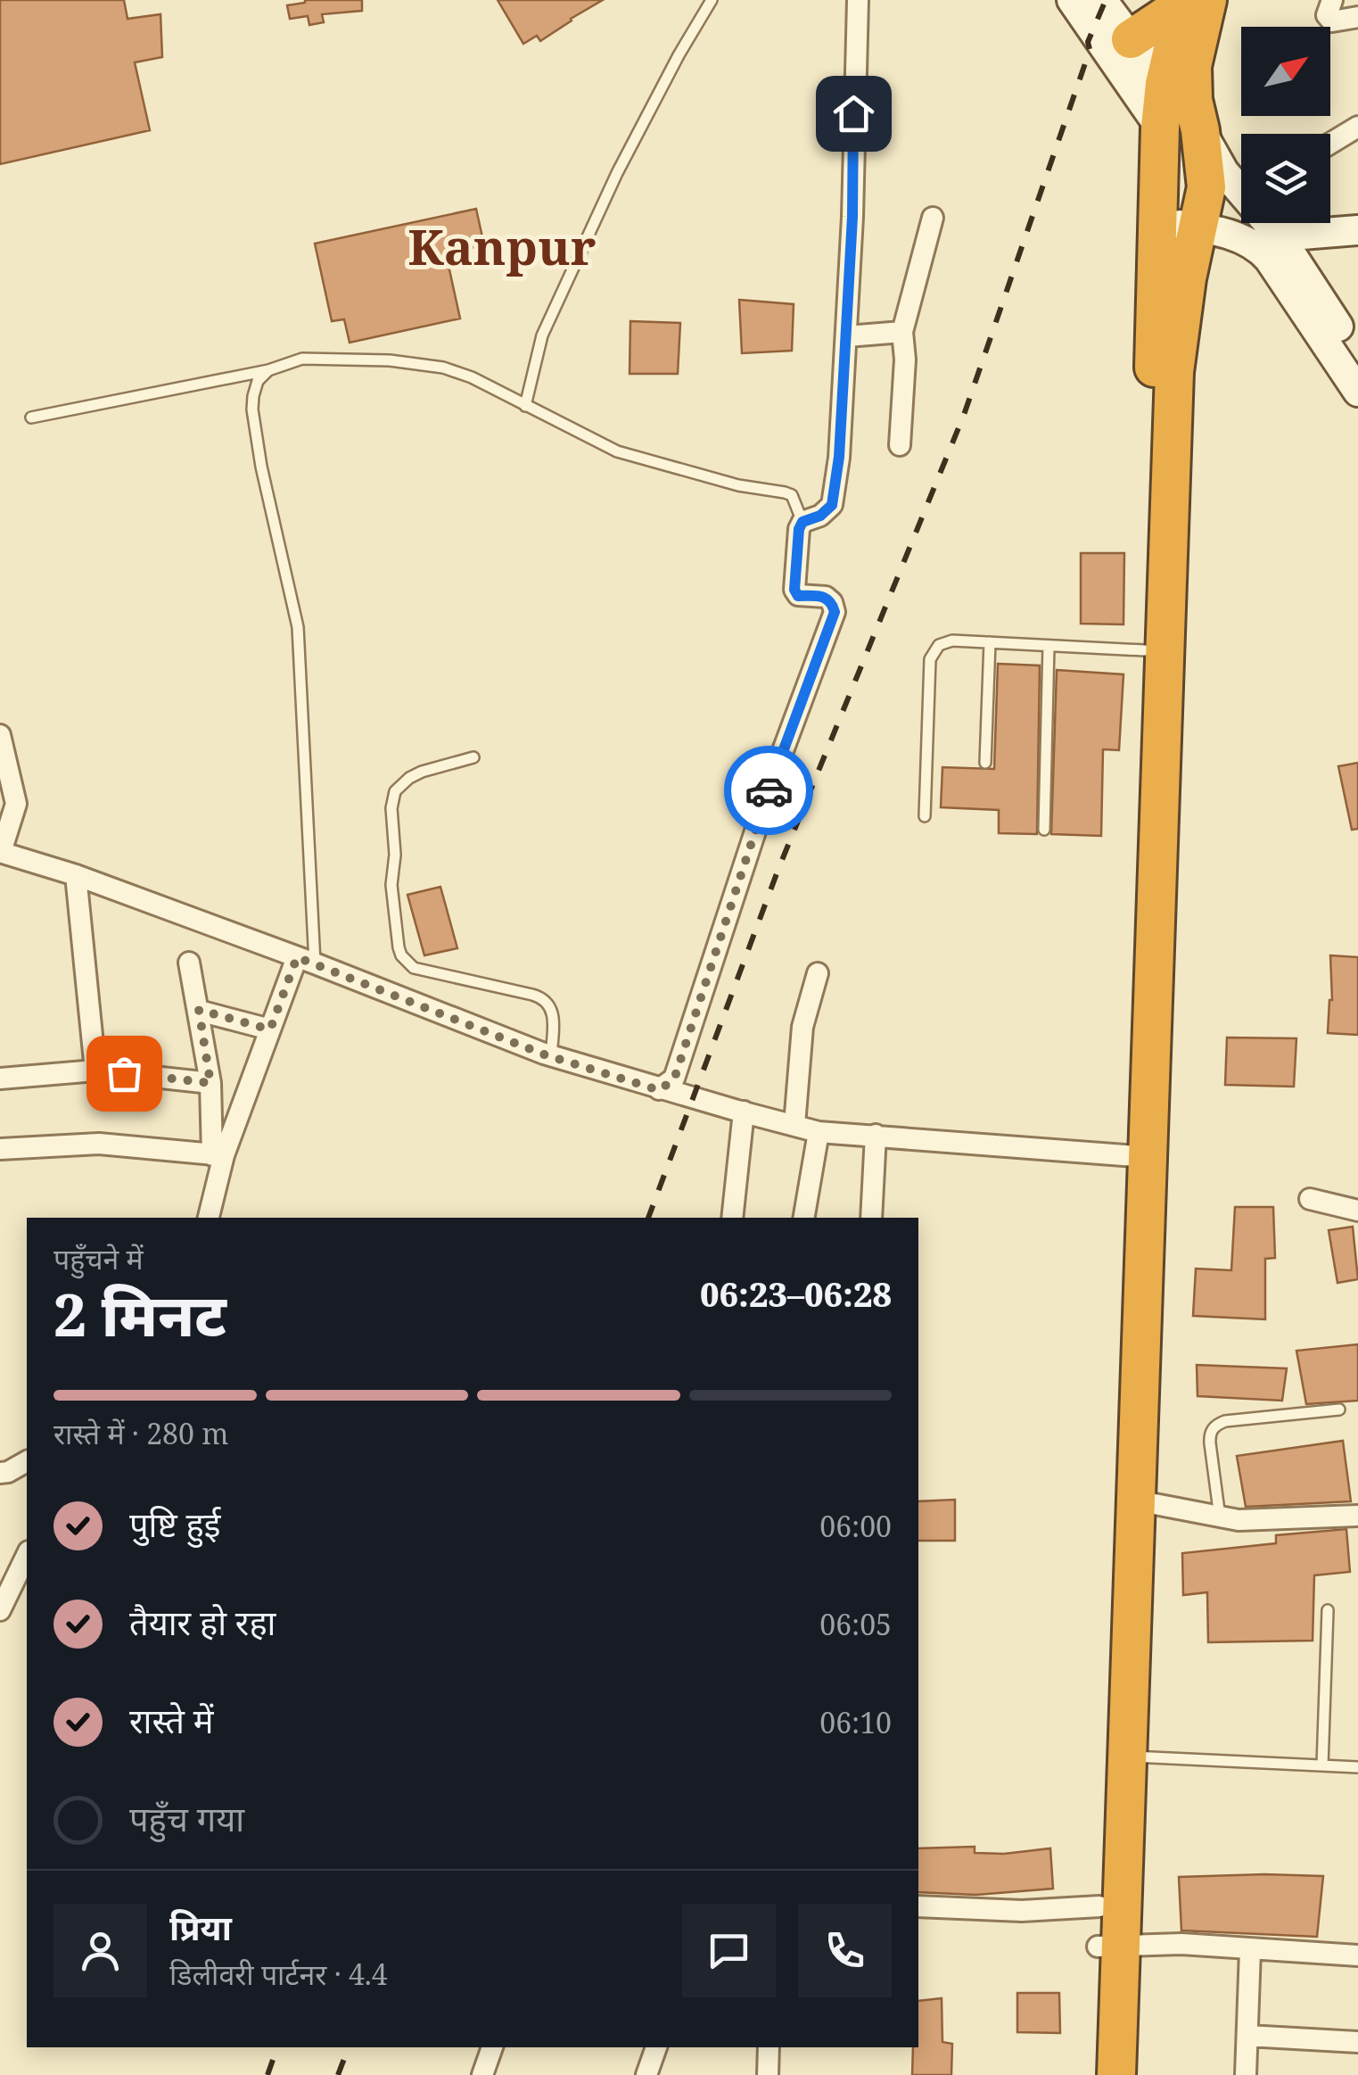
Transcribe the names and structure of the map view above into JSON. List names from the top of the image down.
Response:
{
  "districts": ["Kanpur"],
  "north": "top right",
  "page": {
    "heading": ["2 मिनट", "पहुँचने में", "06:23–06:28"],
    "panel": ["प्रिया", "डिलीवरी पार्टनर · 4.4"],
    "bar": "रास्ते में · 280 m",
    "list": [
      ["पुष्टि हुई", "06:00"],
      ["तैयार हो रहा", "06:05"],
      ["रास्ते में", "06:10"],
      "पहुँच गया"
    ]
  }
}
